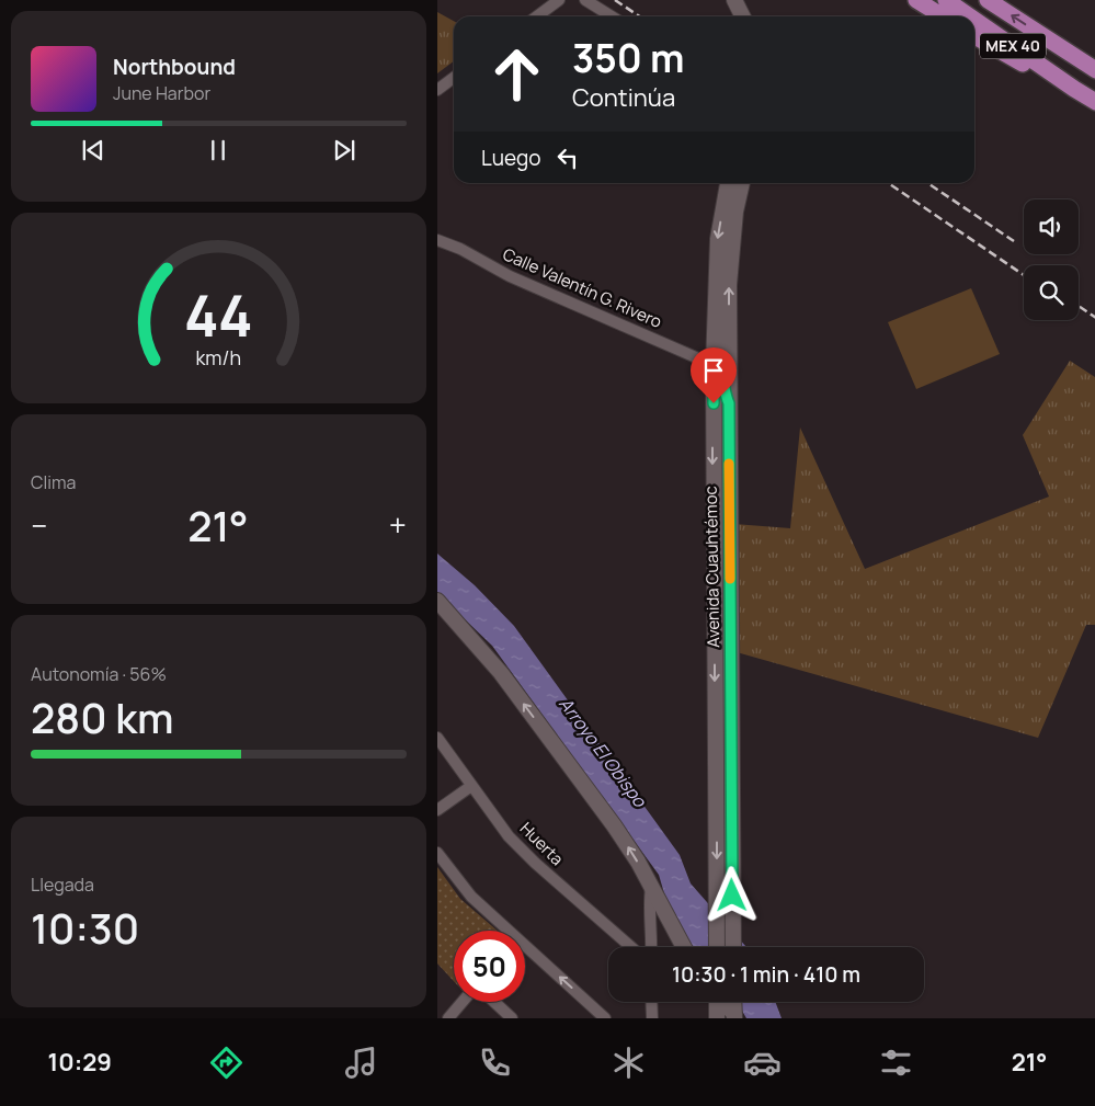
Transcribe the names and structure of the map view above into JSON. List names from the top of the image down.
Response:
{
  "streets": {
    "main road": ["MEX 40", "Avenida Cuauhtémoc"],
    "street": ["Calle Valentín G. Rivero", "Huerta"]
  },
  "crossings": [
    ["Calle Valentín G. Rivero", "Avenida Cuauhtémoc"]
  ],
  "water": ["Arroyo El Obispo"],
  "page": {
    "turn": ["350 m", "Continúa"],
    "song": ["Northbound", "June Harbor"],
    "then": "Luego",
    "tile": [
      "Clima",
      ["Autonomía · 56%", "280 km"],
      ["Llegada", "10:30"]
    ],
    "heat": ["−", "21°", "+"],
    "limit": "50",
    "trip": "10:30 · 1 min · 410 m",
    "tabs": ["10:29", "21°"],
    "gauge": ["44", "km/h"]
  }
}
